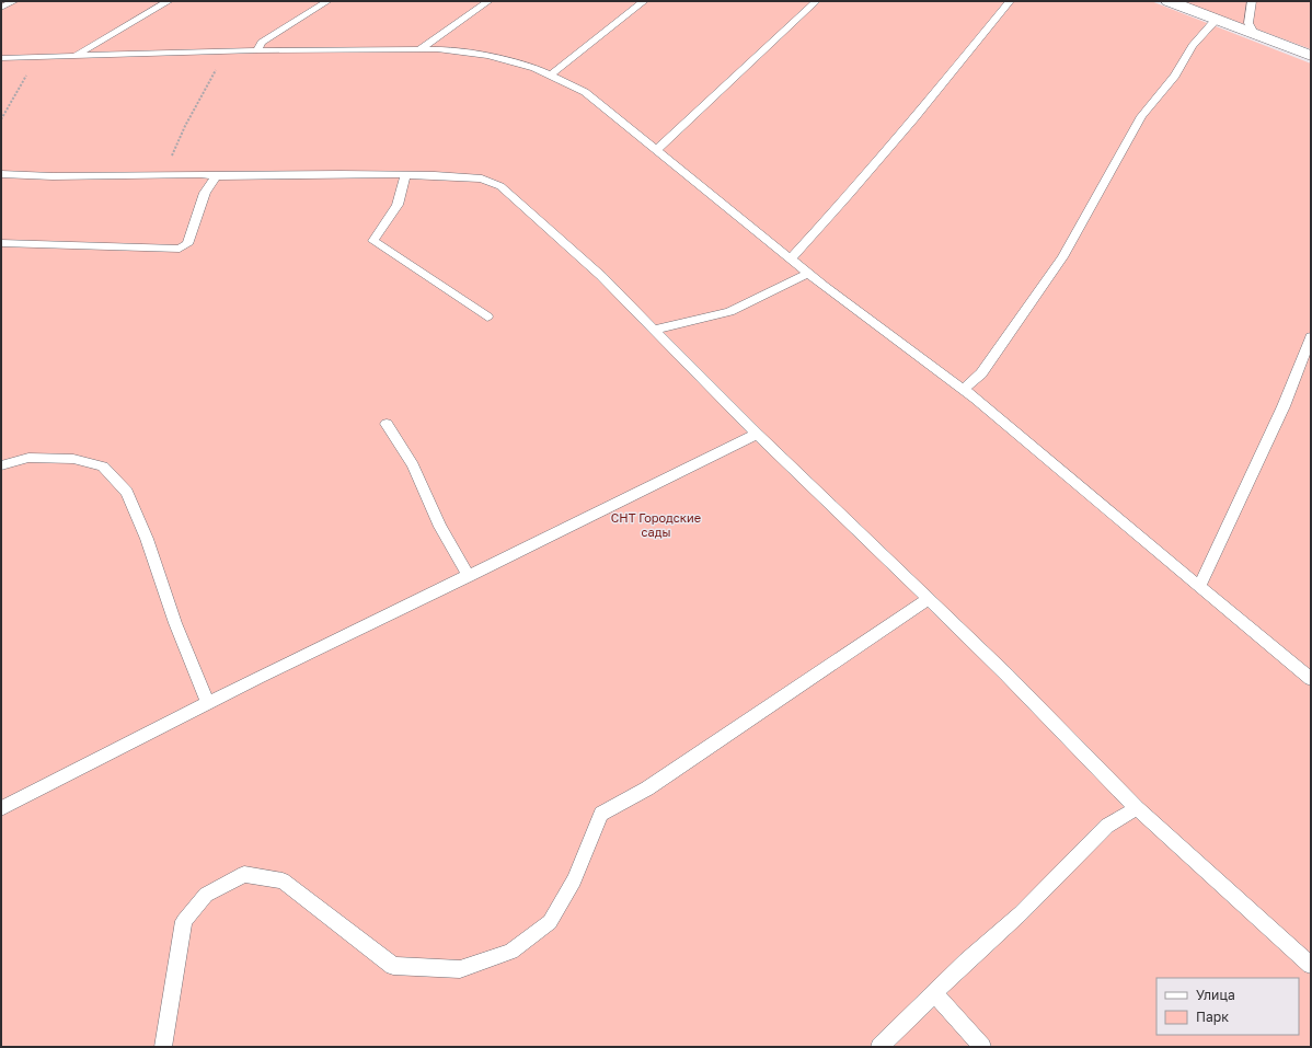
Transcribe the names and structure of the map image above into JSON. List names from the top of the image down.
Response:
{
  "parks": ["СНТ Городские сады"],
  "legend": ["Улица", "Парк"]
}
